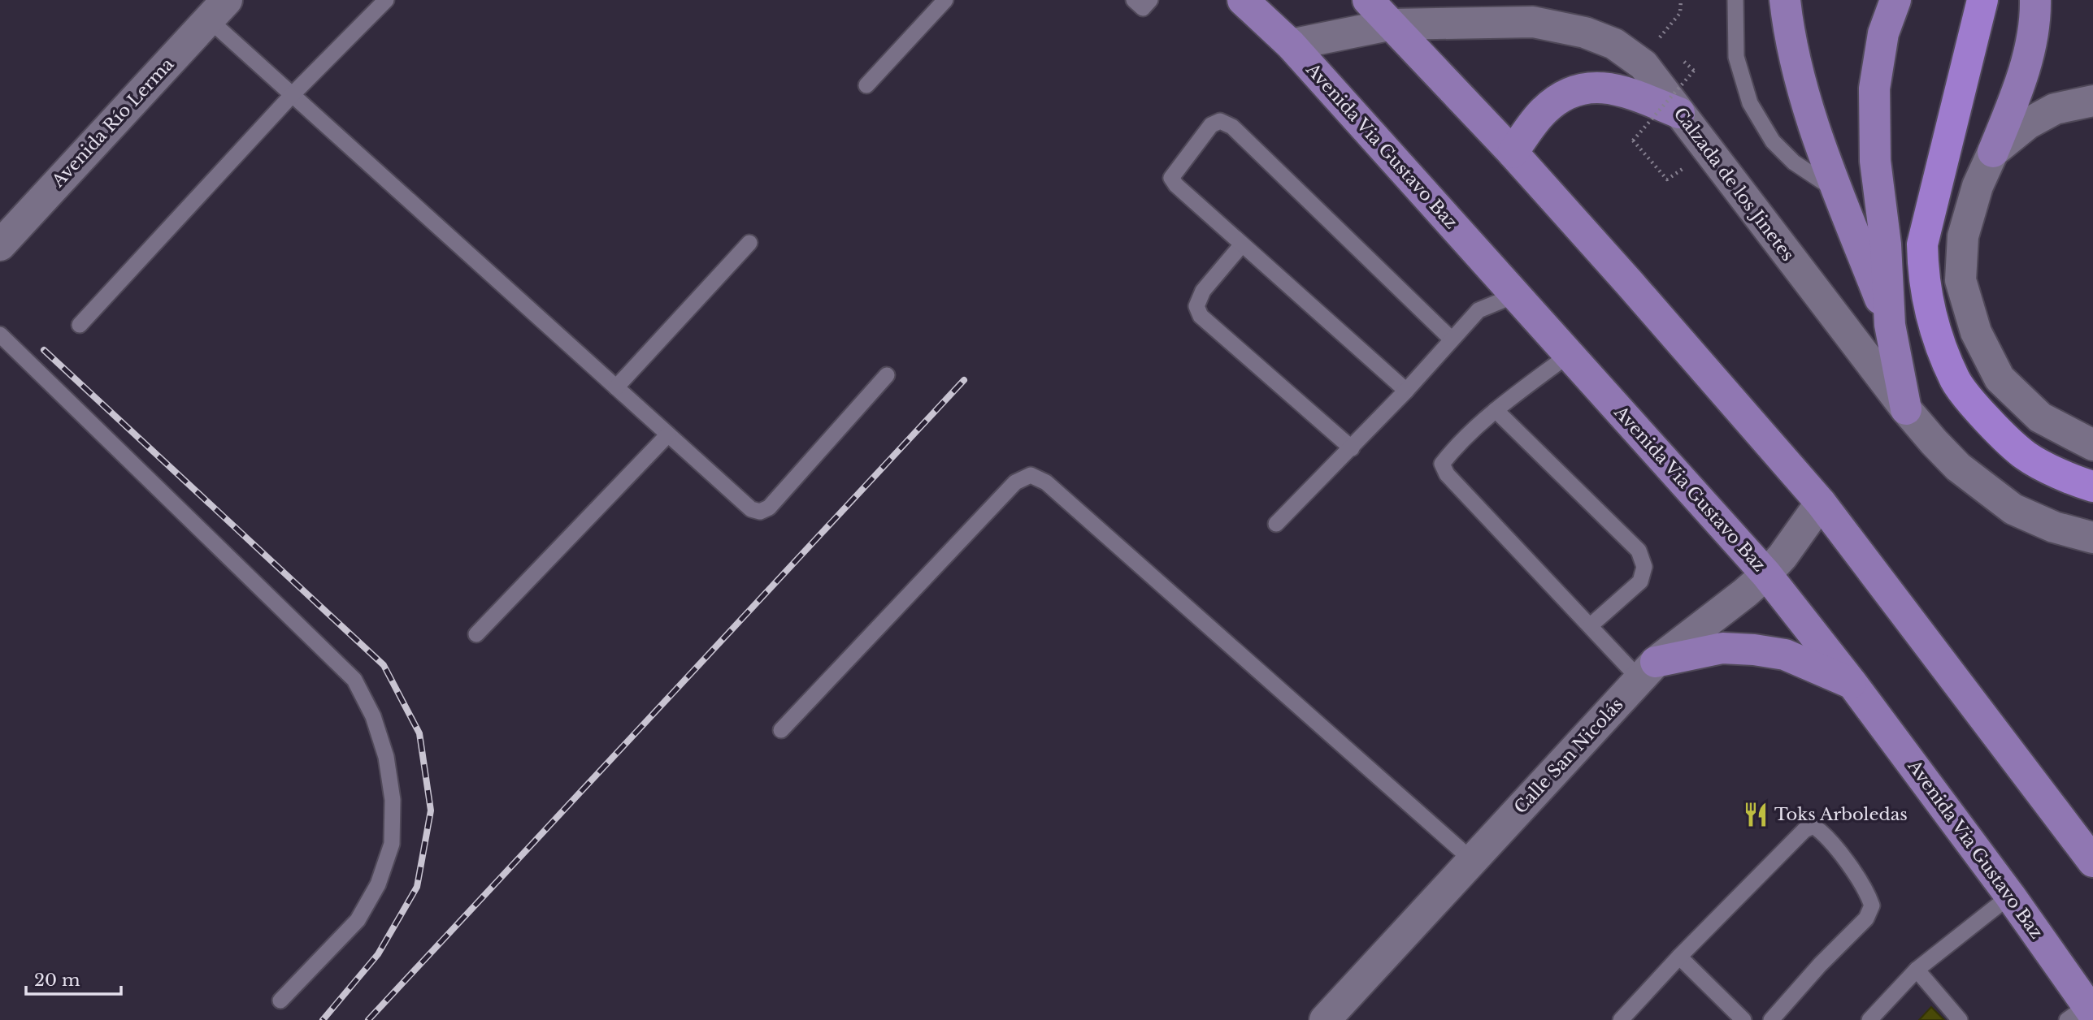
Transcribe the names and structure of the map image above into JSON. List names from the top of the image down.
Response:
{
  "streets": {
    "main road": [
      "Avenida Río Lerma",
      "Avenida Via Gustavo Baz",
      "Calzada de los Jinetes",
      "Calle San Nicolás"
    ]
  },
  "crossings": [
    ["Avenida Via Gustavo Baz", "Calzada de los Jinetes"],
    ["Avenida Via Gustavo Baz", "Calle San Nicolás"]
  ],
  "places": {
    "restaurant": ["Toks Arboledas"]
  },
  "scale_bar": "20 m"
}
